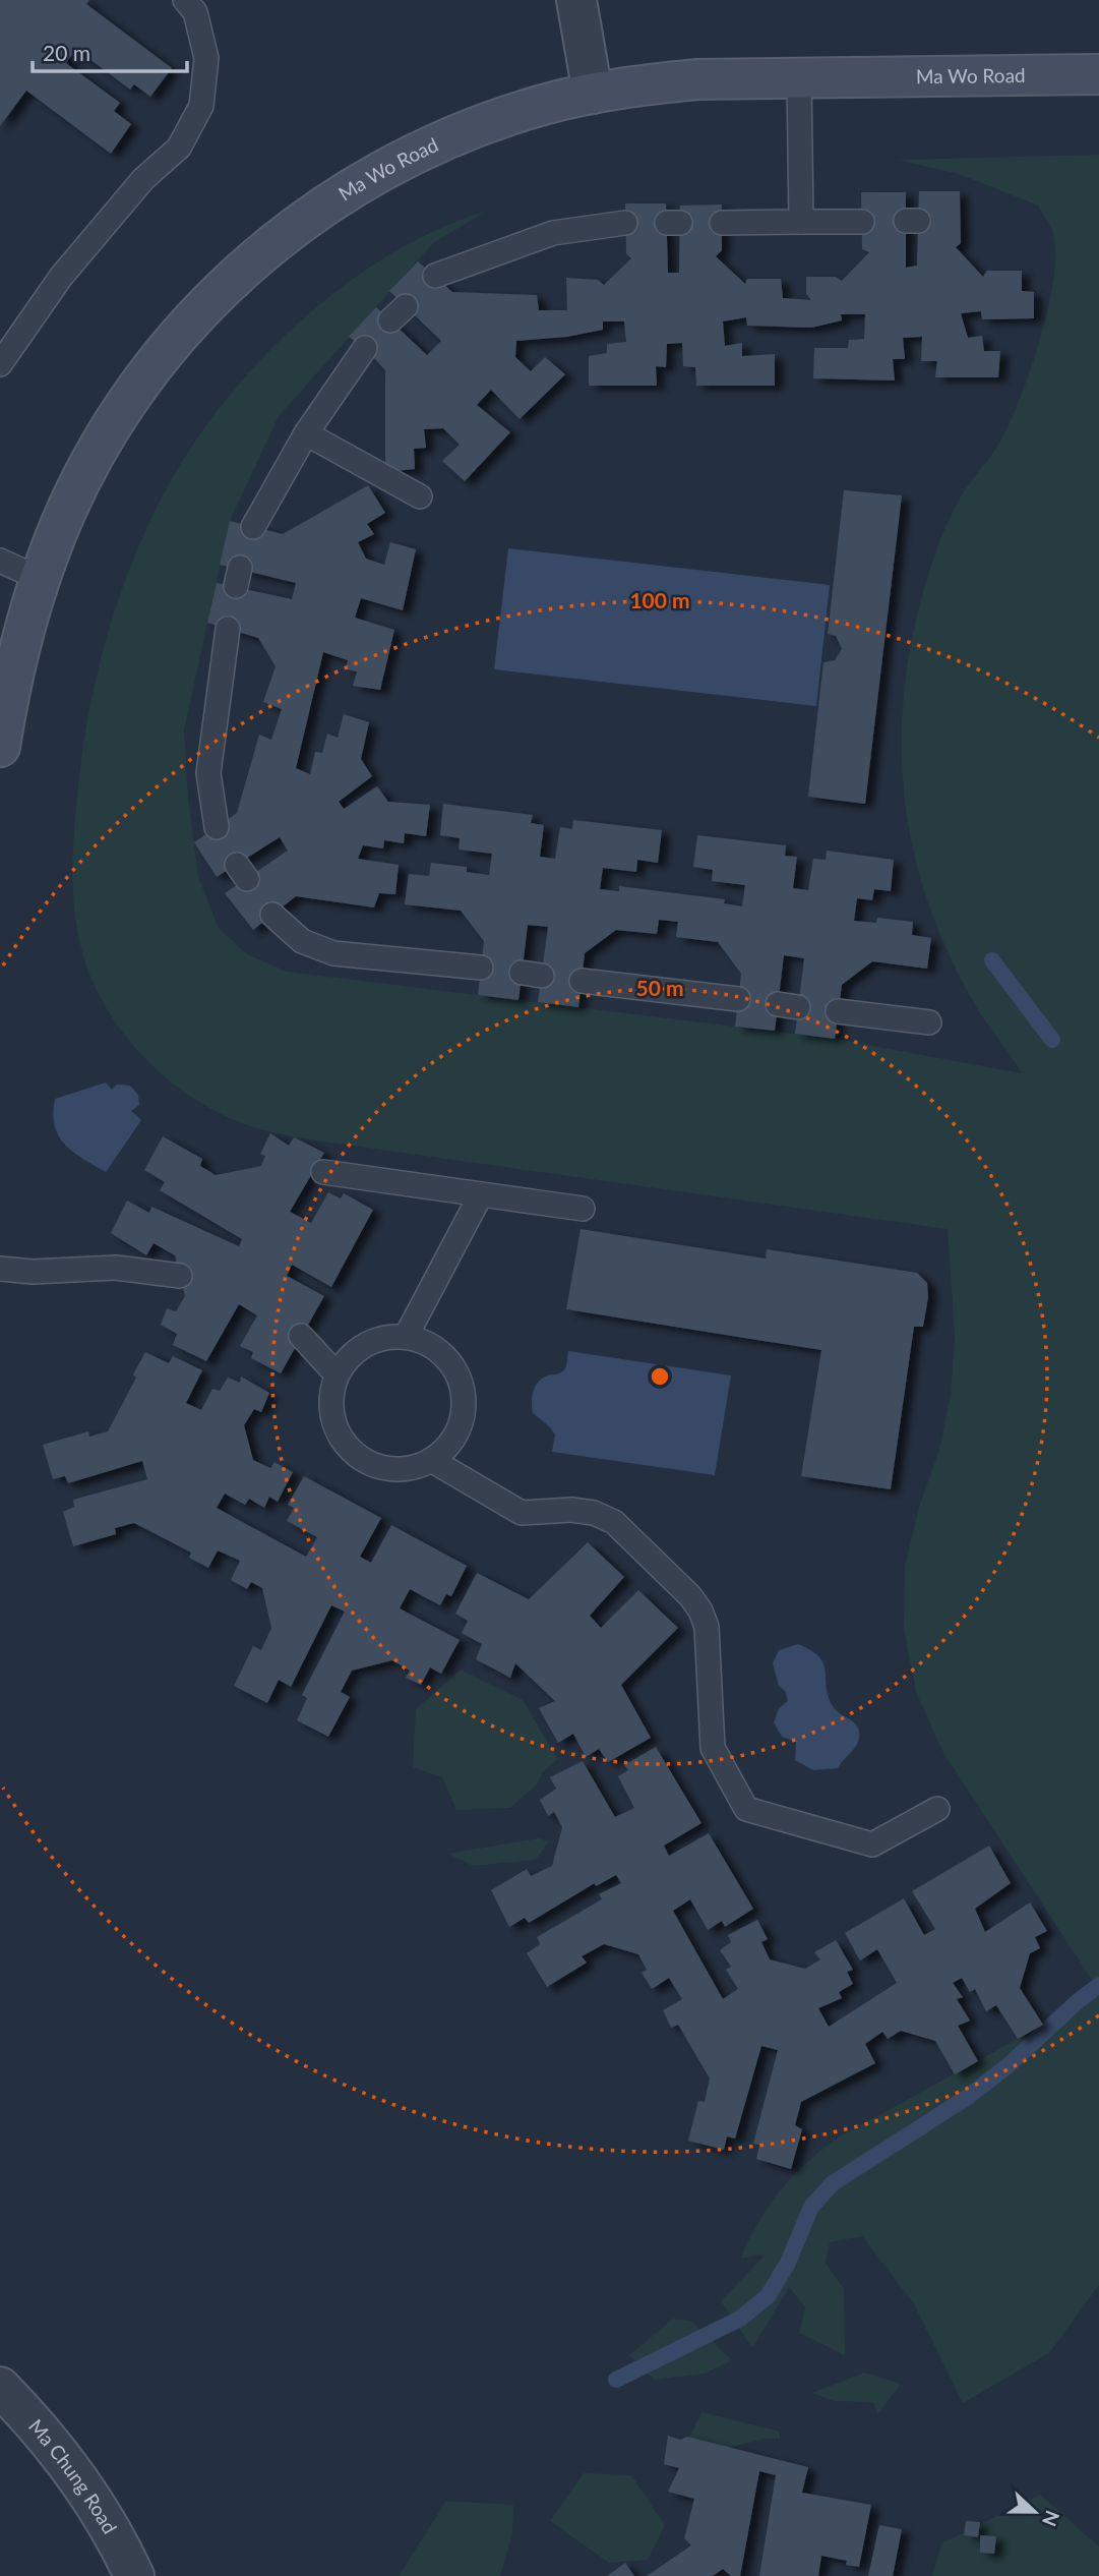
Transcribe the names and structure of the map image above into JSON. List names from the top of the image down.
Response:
{
  "streets": {
    "street": ["Ma Wo Road", "Ma Chung Road"]
  },
  "scale_bar": "20 m",
  "north": "right",
  "rings": ["100 m", "50 m"]
}
